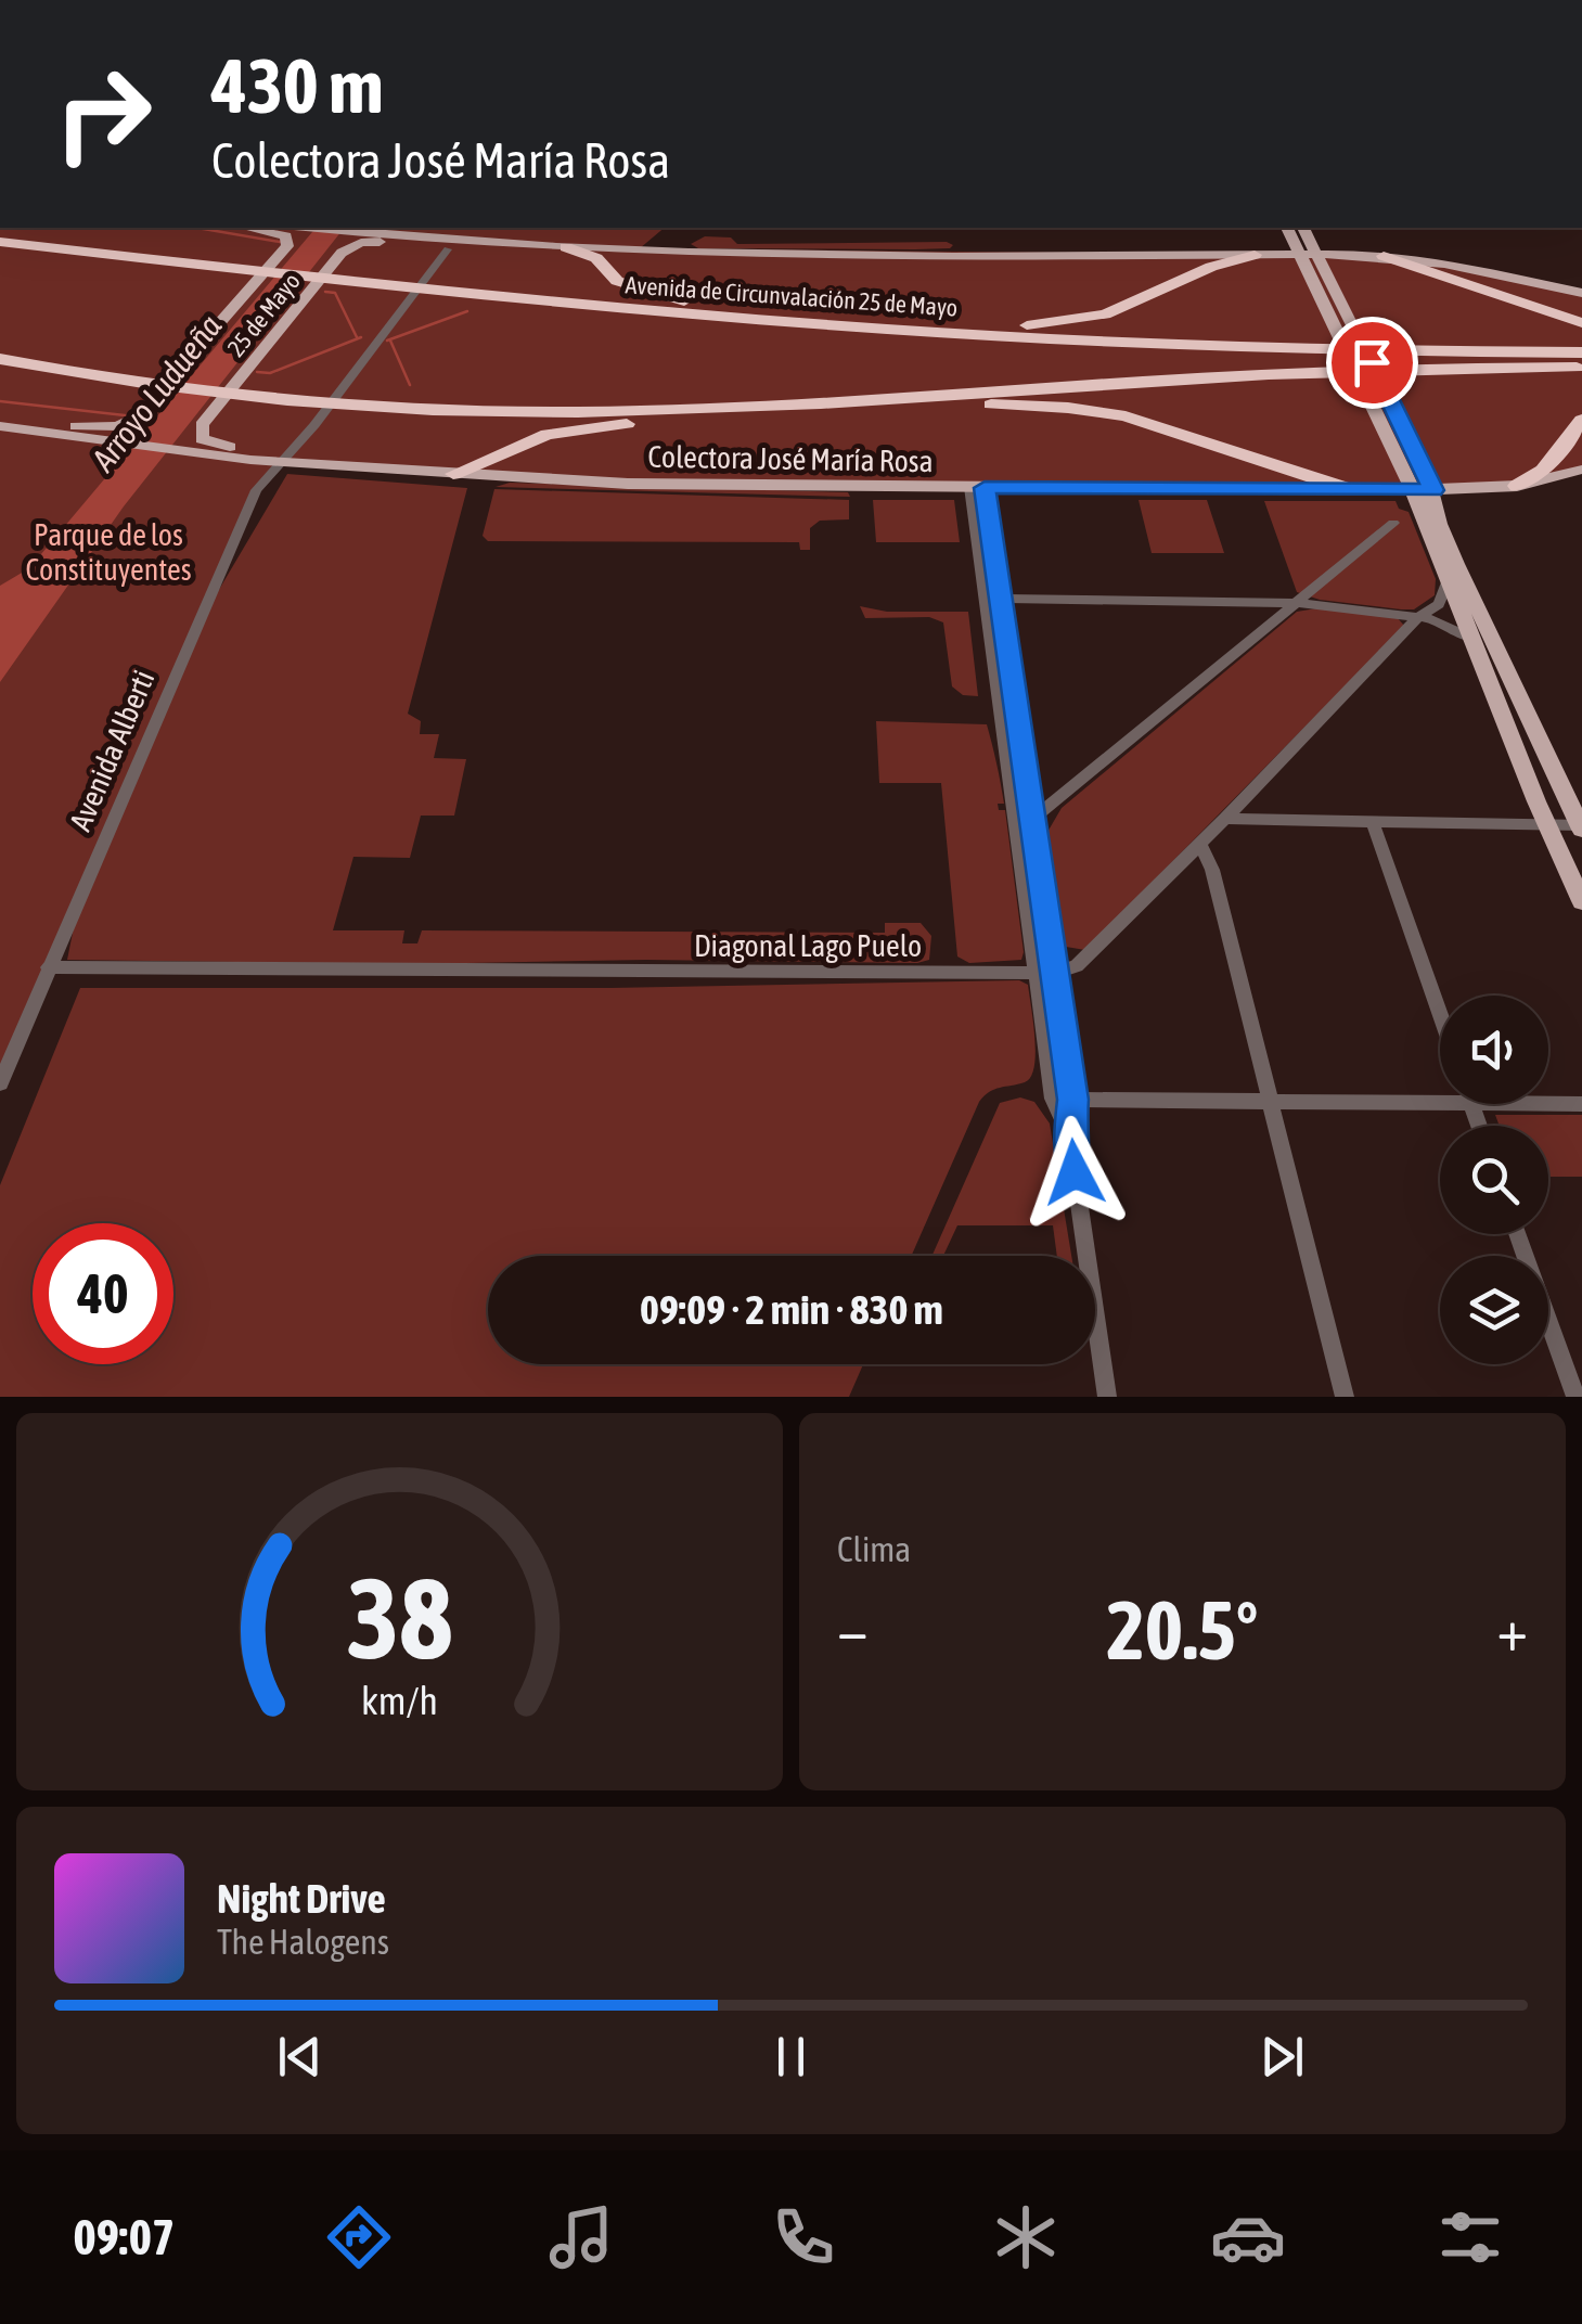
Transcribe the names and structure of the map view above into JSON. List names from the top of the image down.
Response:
{
  "streets": {
    "highway": ["Avenida de Circunvalación 25 de Mayo"],
    "main road": ["25 de Mayo", "Colectora José María Rosa"],
    "street": ["Avenida Alberti", "Diagonal Lago Puelo"]
  },
  "crossings": [
    ["25 de Mayo", "Colectora José María Rosa"],
    ["25 de Mayo", "Avenida Alberti"],
    ["Colectora José María Rosa", "Avenida Alberti"],
    ["Avenida Alberti", "Diagonal Lago Puelo"]
  ],
  "water": ["Arroyo Ludueña"],
  "parks": ["Parque de los Constituyentes"],
  "page": {
    "turn": ["430 m", "Colectora José María Rosa"],
    "limit": "40",
    "trip": "09:09 · 2 min · 830 m",
    "tile": "Clima",
    "heat": ["−", "20.5°", "+"],
    "song": ["Night Drive", "The Halogens"],
    "tabs": "09:07",
    "gauge": ["38", "km/h"]
  }
}
